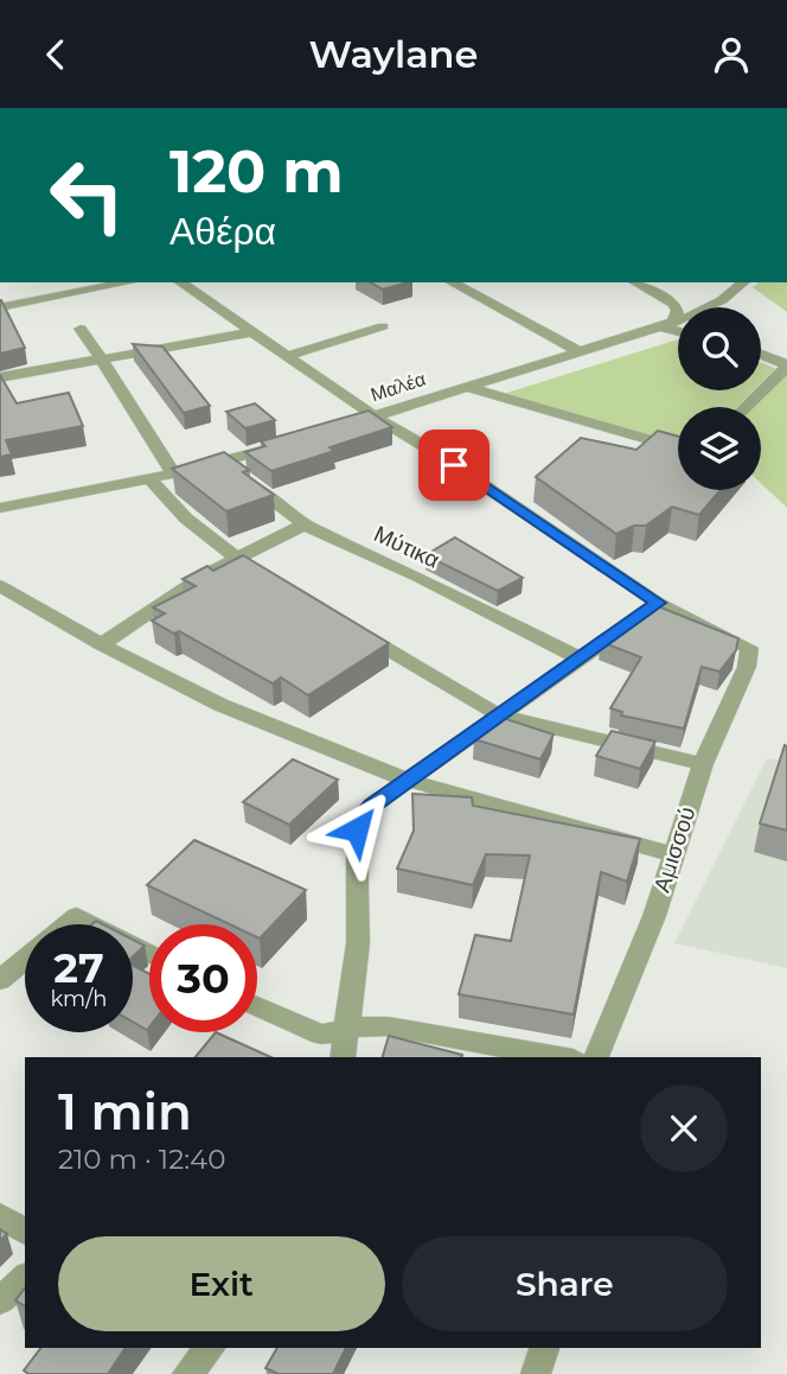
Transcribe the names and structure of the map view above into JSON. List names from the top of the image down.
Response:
{
  "streets": {
    "street": ["Μαλέα", "Μύτικα", "Αμισσού"]
  },
  "page": {
    "header": "Waylane",
    "turn": ["120 m", "Αθέρα"],
    "speed": "27 km/h",
    "limit": "30",
    "heading": ["1 min", "210 m · 12:40"],
    "buttons": ["Exit", "Share"]
  }
}
